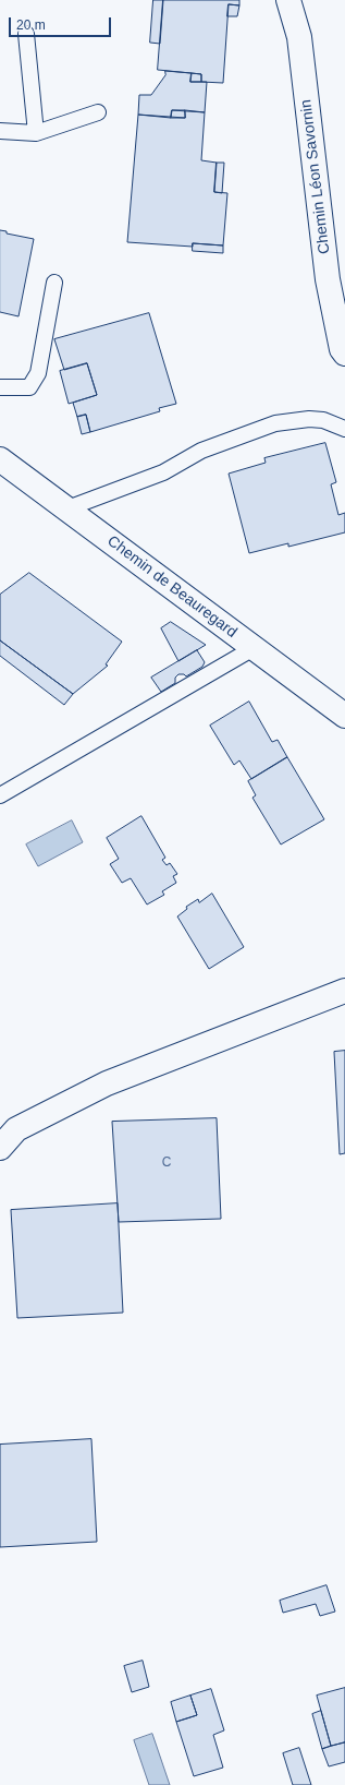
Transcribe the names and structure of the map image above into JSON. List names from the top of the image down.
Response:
{
  "streets": {
    "street": ["Chemin Léon Savornin", "Chemin de Beauregard"]
  },
  "house_numbers": ["C"],
  "scale_bar": "20 m"
}
